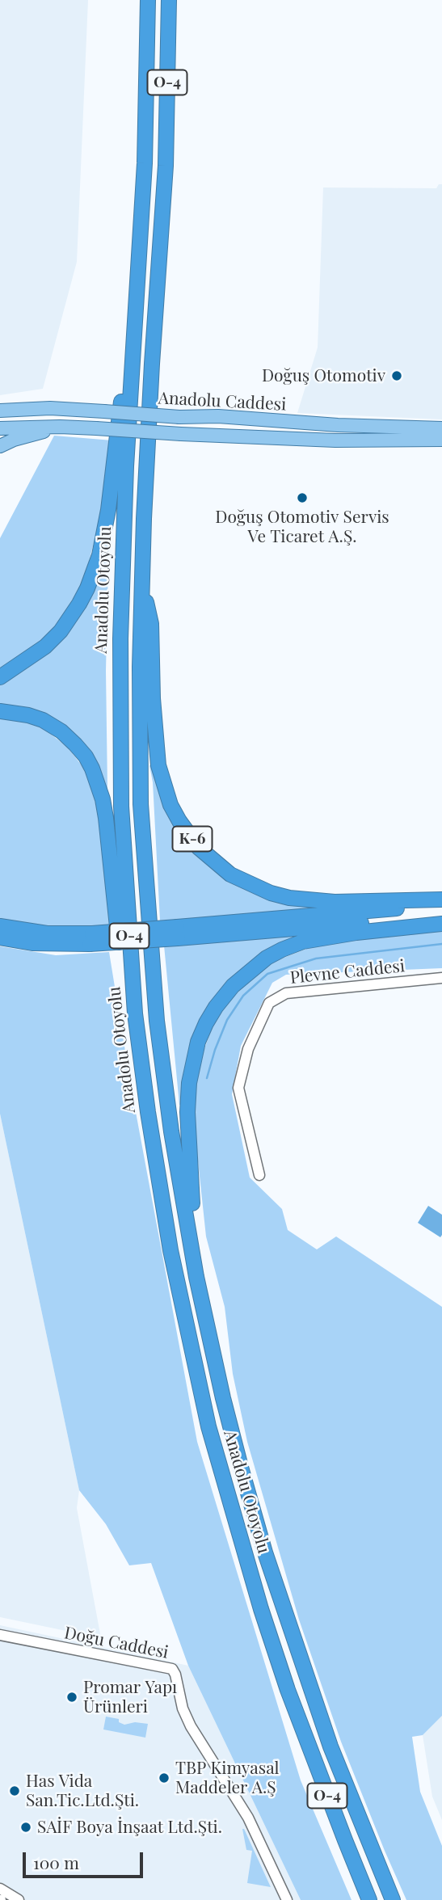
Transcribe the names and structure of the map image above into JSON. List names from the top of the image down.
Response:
{
  "streets": {
    "highway": ["O-4", "Anadolu Otoyolu", "K-6"],
    "main road": ["Anadolu Caddesi"],
    "street": ["Plevne Caddesi", "Doğu Caddesi"]
  },
  "crossings": [
    ["Anadolu Otoyolu", "K-6"]
  ],
  "places": [
    "Doğuş Otomotiv",
    "Doğuş Otomotiv Servis Ve Ticaret A.Ş.",
    "Promar Yapı Ürünleri",
    "TBP Kimyasal Maddeler A.Ş",
    "Has Vida San.Tic.Ltd.Şti.",
    "SAİF Boya İnşaat Ltd.Şti."
  ],
  "scale_bar": "100 m"
}
